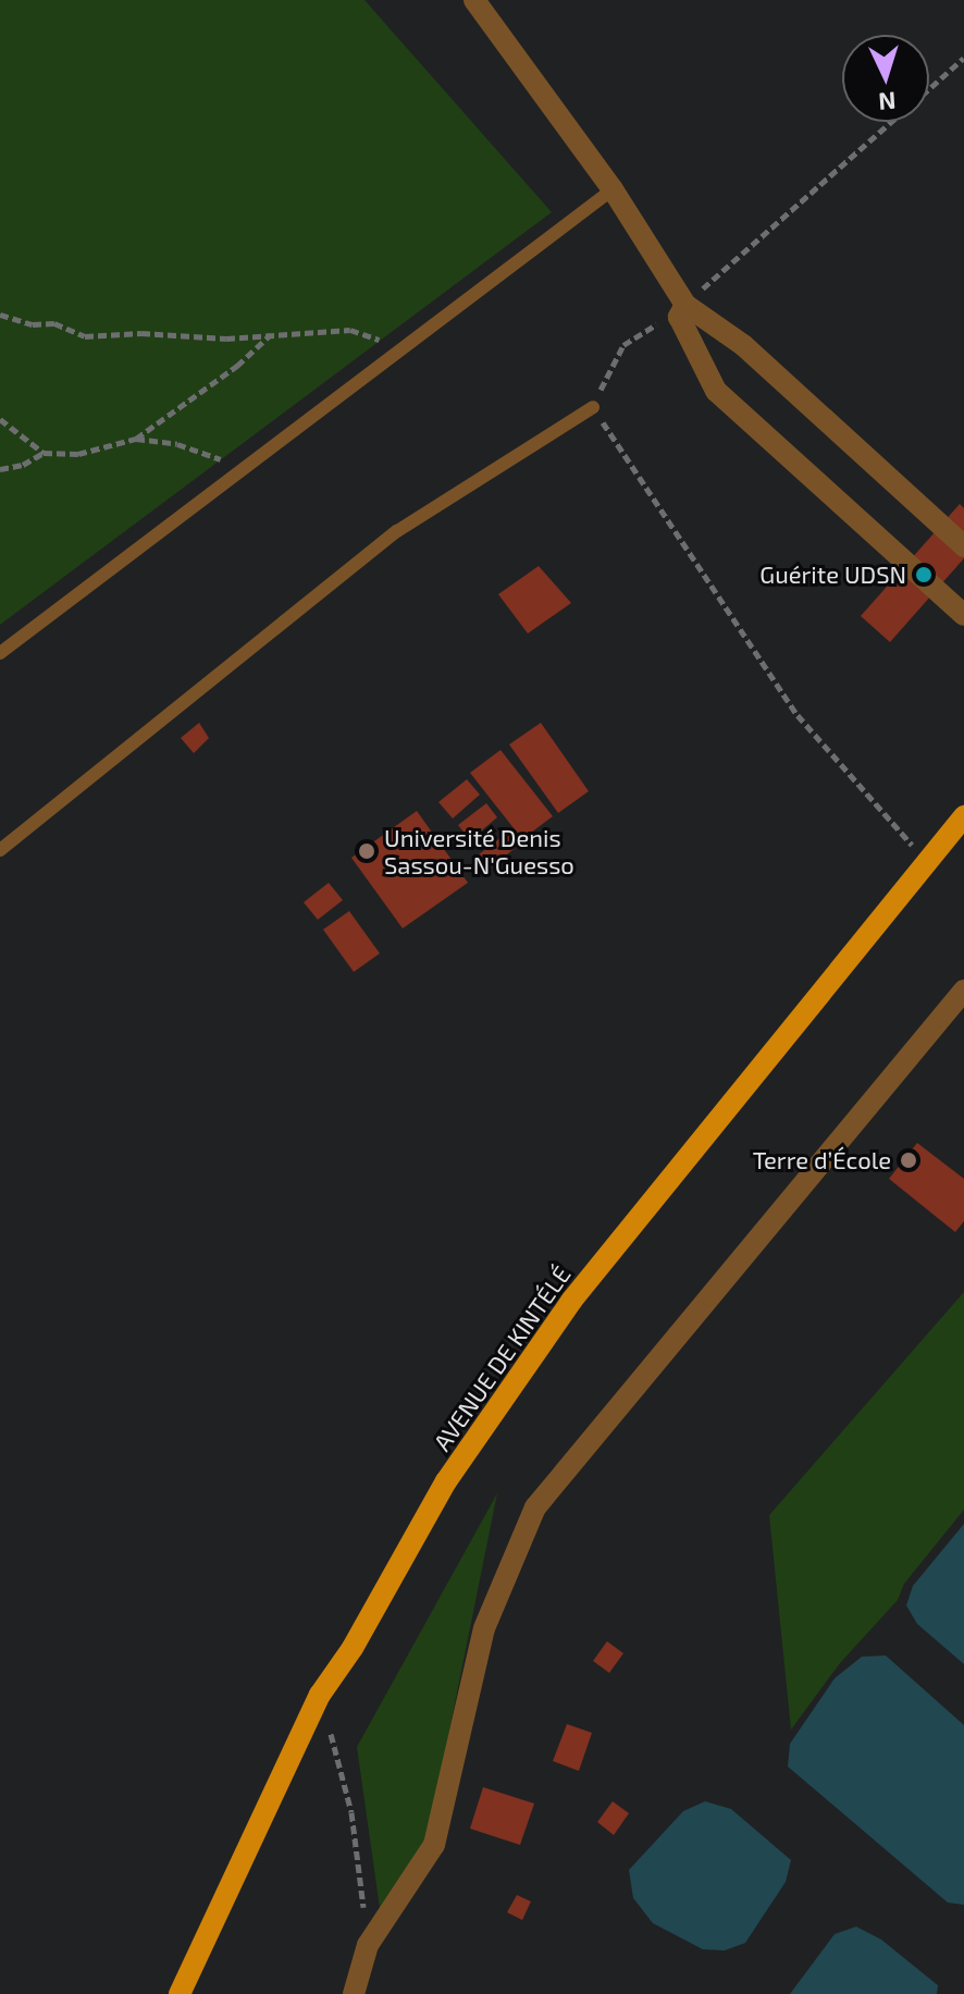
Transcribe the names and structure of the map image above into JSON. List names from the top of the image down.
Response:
{
  "streets": {
    "main road": ["AVENUE DE KINTÉLÉ"]
  },
  "places": ["Guérite UDSN", "Université Denis Sassou-N'Guesso", "Terre d’École"],
  "north": "bottom"
}
